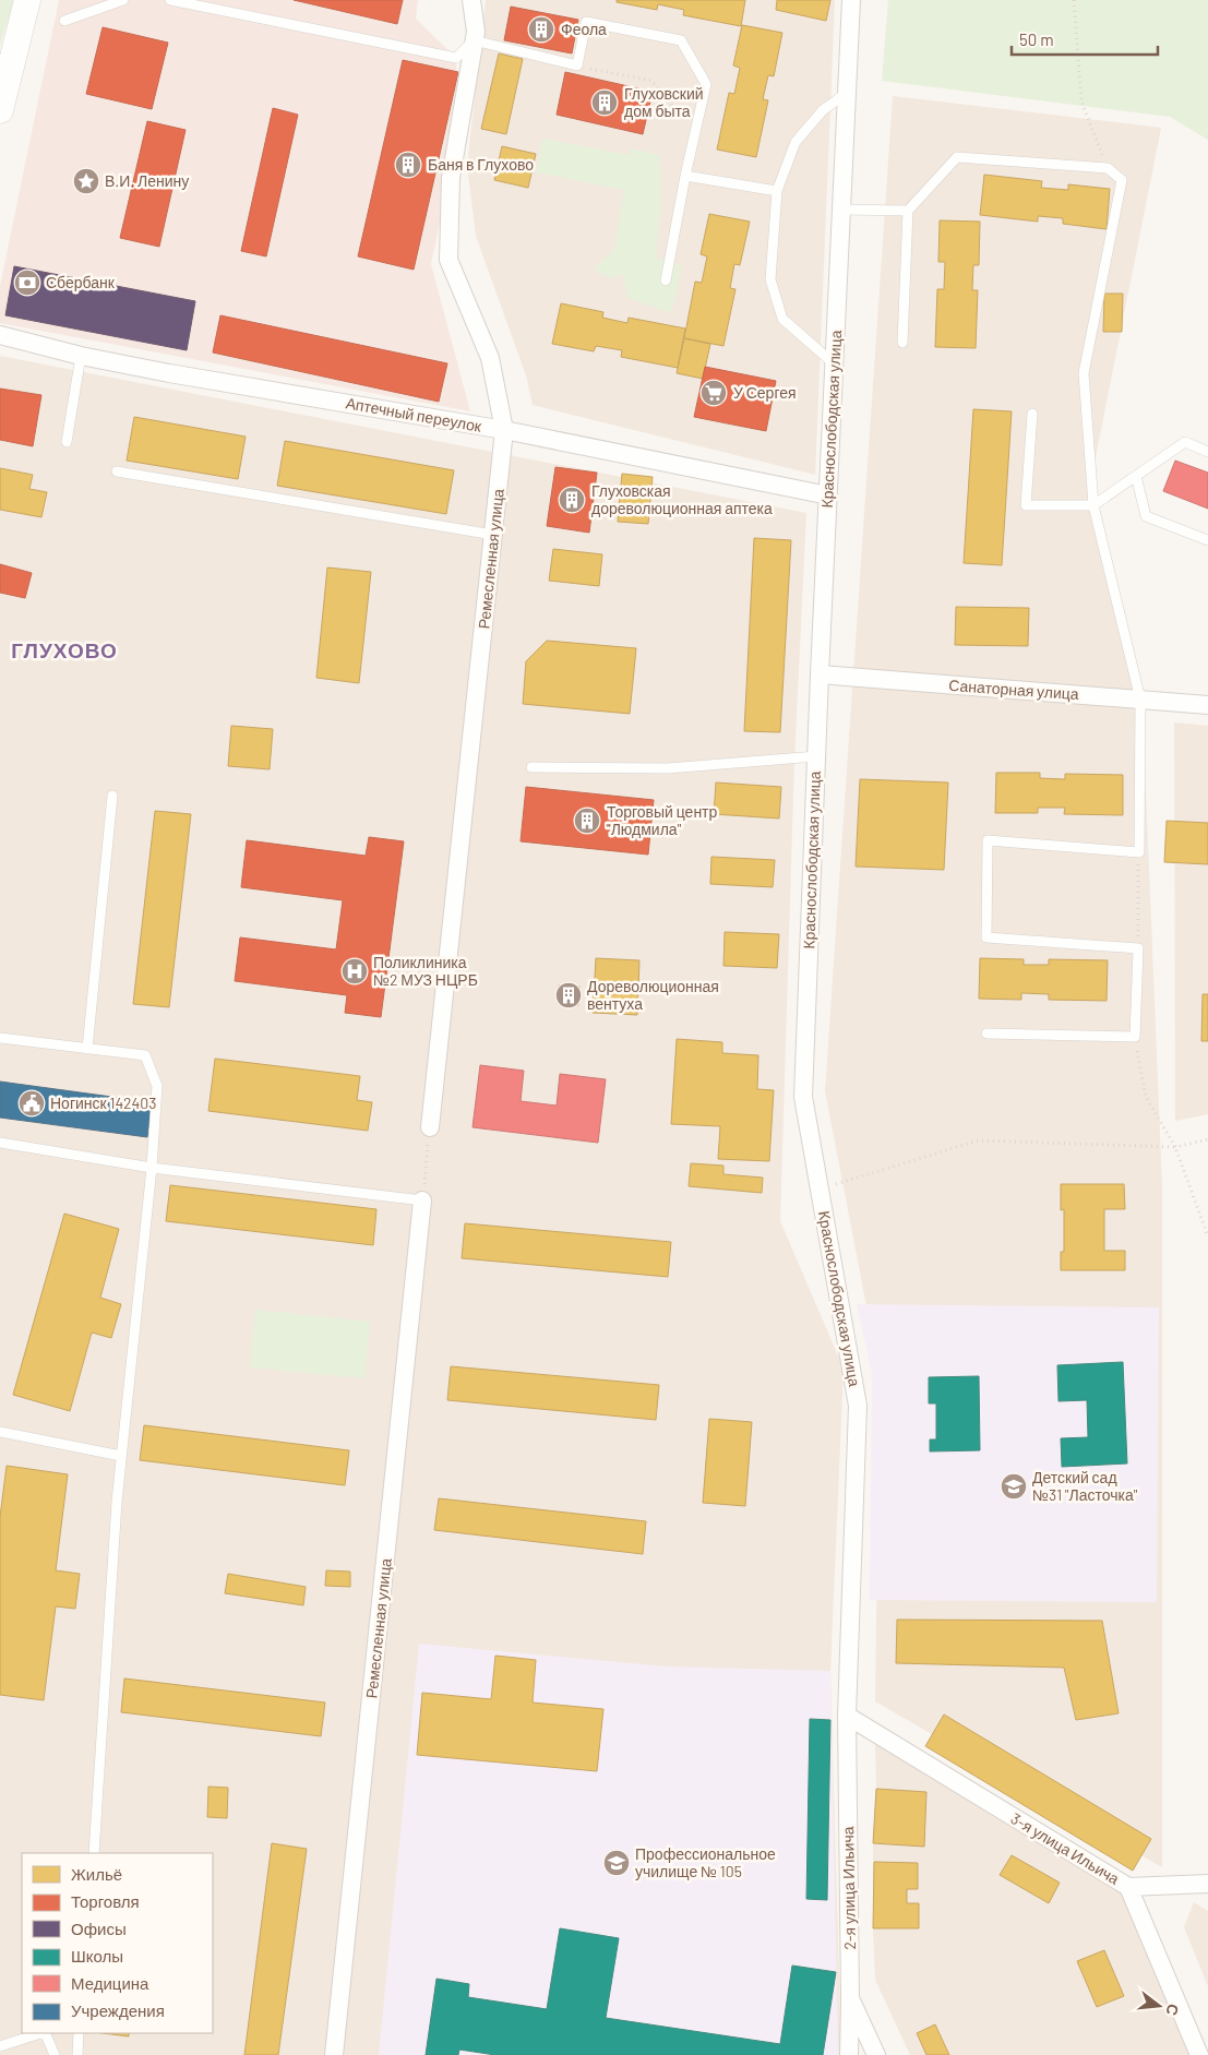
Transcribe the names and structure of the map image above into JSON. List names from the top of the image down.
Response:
{
  "streets": {
    "street": [
      "Аптечный переулок",
      "Краснослободская улица",
      "Ремесленная улица",
      "Санаторная улица",
      "3-я улица Ильича",
      "2-я улица Ильича"
    ]
  },
  "crossings": [
    ["Аптечный переулок", "Краснослободская улица"],
    ["Аптечный переулок", "Ремесленная улица"],
    ["Краснослободская улица", "Санаторная улица"],
    ["Краснослободская улица", "3-я улица Ильича"],
    ["Краснослободская улица", "2-я улица Ильича"],
    ["3-я улица Ильича", "2-я улица Ильича"]
  ],
  "districts": ["ГЛУХОВО"],
  "places": {
    "building": [
      "Феола",
      "Глуховский дом быта",
      "Баня в Глухово",
      "Глуховская дореволюционная аптека",
      "Торговый центр \"Людмила\"",
      "Дореволюционная вентуха"
    ],
    "place": ["В.И. Ленину"],
    "bank": ["Сбербанк"],
    "supermarket": ["У Сергея"],
    "hospital": ["Поликлиника №2 МУЗ НЦРБ"],
    "public building": ["Ногинск 142403"],
    "school or university": ["Детский сад №31 \"Ласточка\"", "Профессиональное училище № 105"]
  },
  "legend": [
    "Жильё",
    "Торговля",
    "Офисы",
    "Школы",
    "Медицина",
    "Учреждения"
  ],
  "scale_bar": "50 m",
  "north": "right"
}
